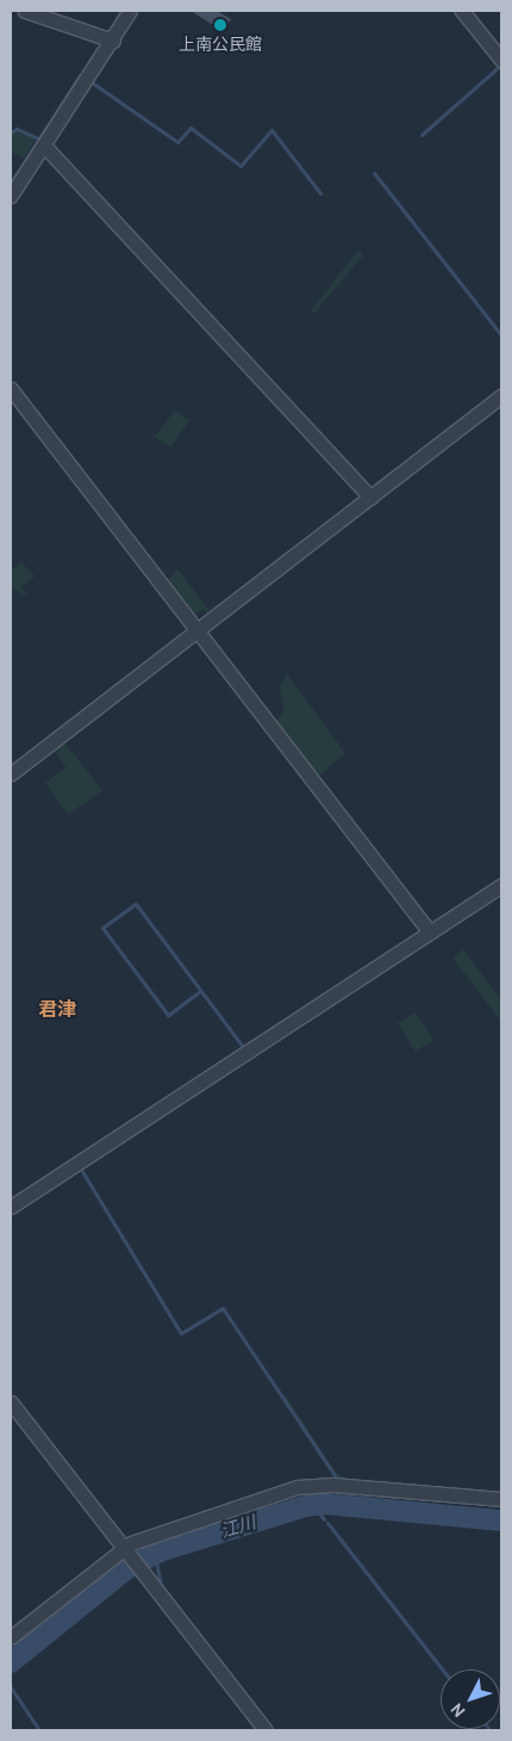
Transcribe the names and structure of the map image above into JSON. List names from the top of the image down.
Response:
{
  "districts": ["君津"],
  "water": ["江川"],
  "places": ["上南公民館"],
  "north": "bottom left"
}
